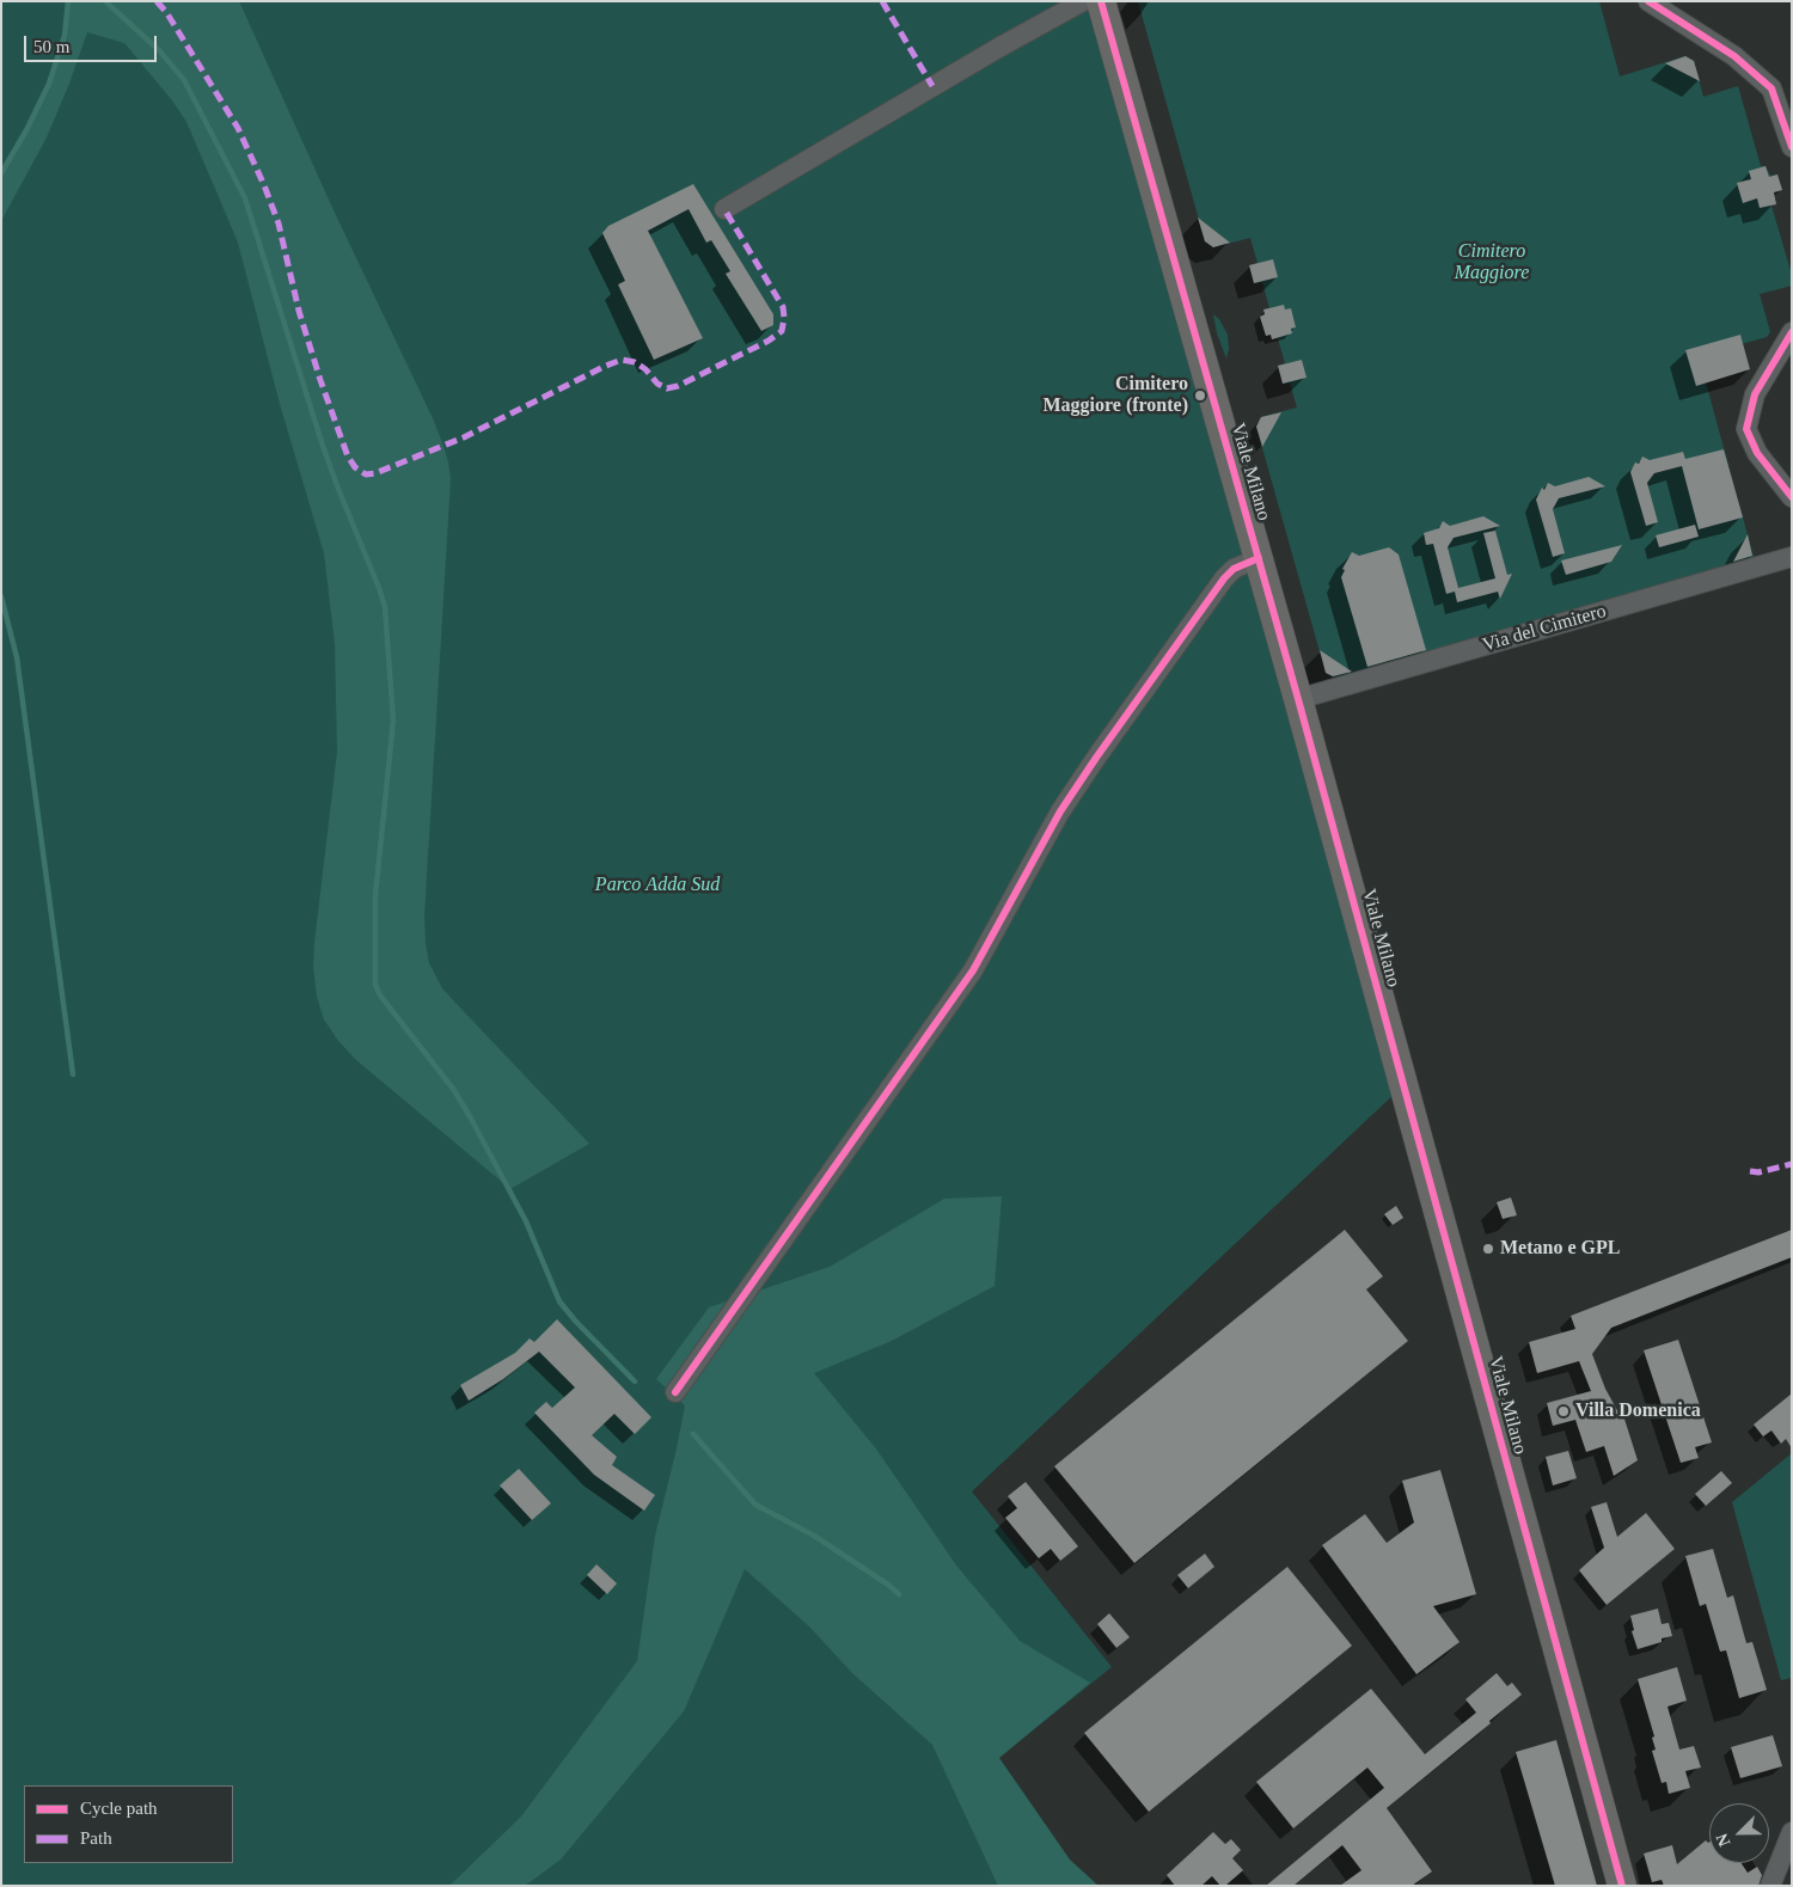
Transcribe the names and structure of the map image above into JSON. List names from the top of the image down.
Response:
{
  "streets": {
    "street": ["Viale Milano", "Via del Cimitero"]
  },
  "crossings": [
    ["Viale Milano", "Via del Cimitero"]
  ],
  "parks": ["Cimitero Maggiore", "Parco Adda Sud"],
  "places": ["Cimitero Maggiore (fronte)", "Metano e GPL", "Villa Domenica"],
  "legend": ["Cycle path", "Path"],
  "scale_bar": "50 m",
  "north": "bottom left"
}
